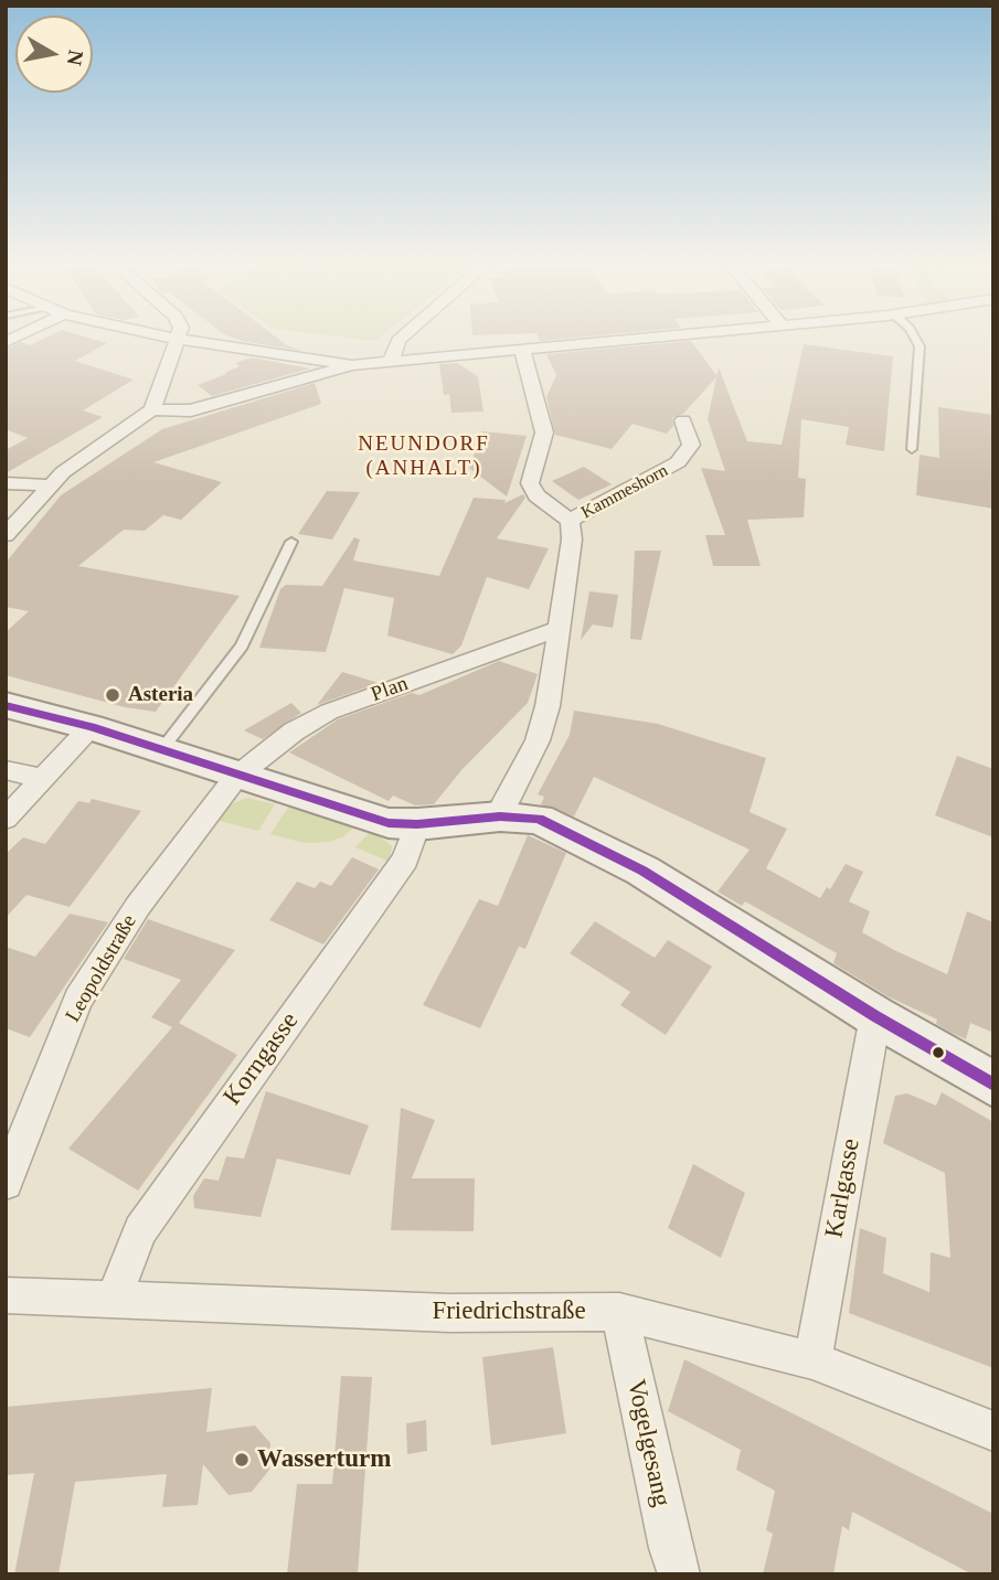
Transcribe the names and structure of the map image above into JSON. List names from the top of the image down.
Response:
{
  "streets": {
    "street": [
      "Kammeshorn",
      "Plan",
      "Leopoldstraße",
      "Korngasse",
      "Karlgasse",
      "Friedrichstraße",
      "Vogelgesang"
    ]
  },
  "crossings": [
    ["Plan", "Leopoldstraße"],
    ["Korngasse", "Friedrichstraße"],
    ["Karlgasse", "Friedrichstraße"],
    ["Friedrichstraße", "Vogelgesang"]
  ],
  "districts": ["NEUNDORF (ANHALT)"],
  "places": ["Asteria", "Wasserturm"],
  "north": "right"
}
